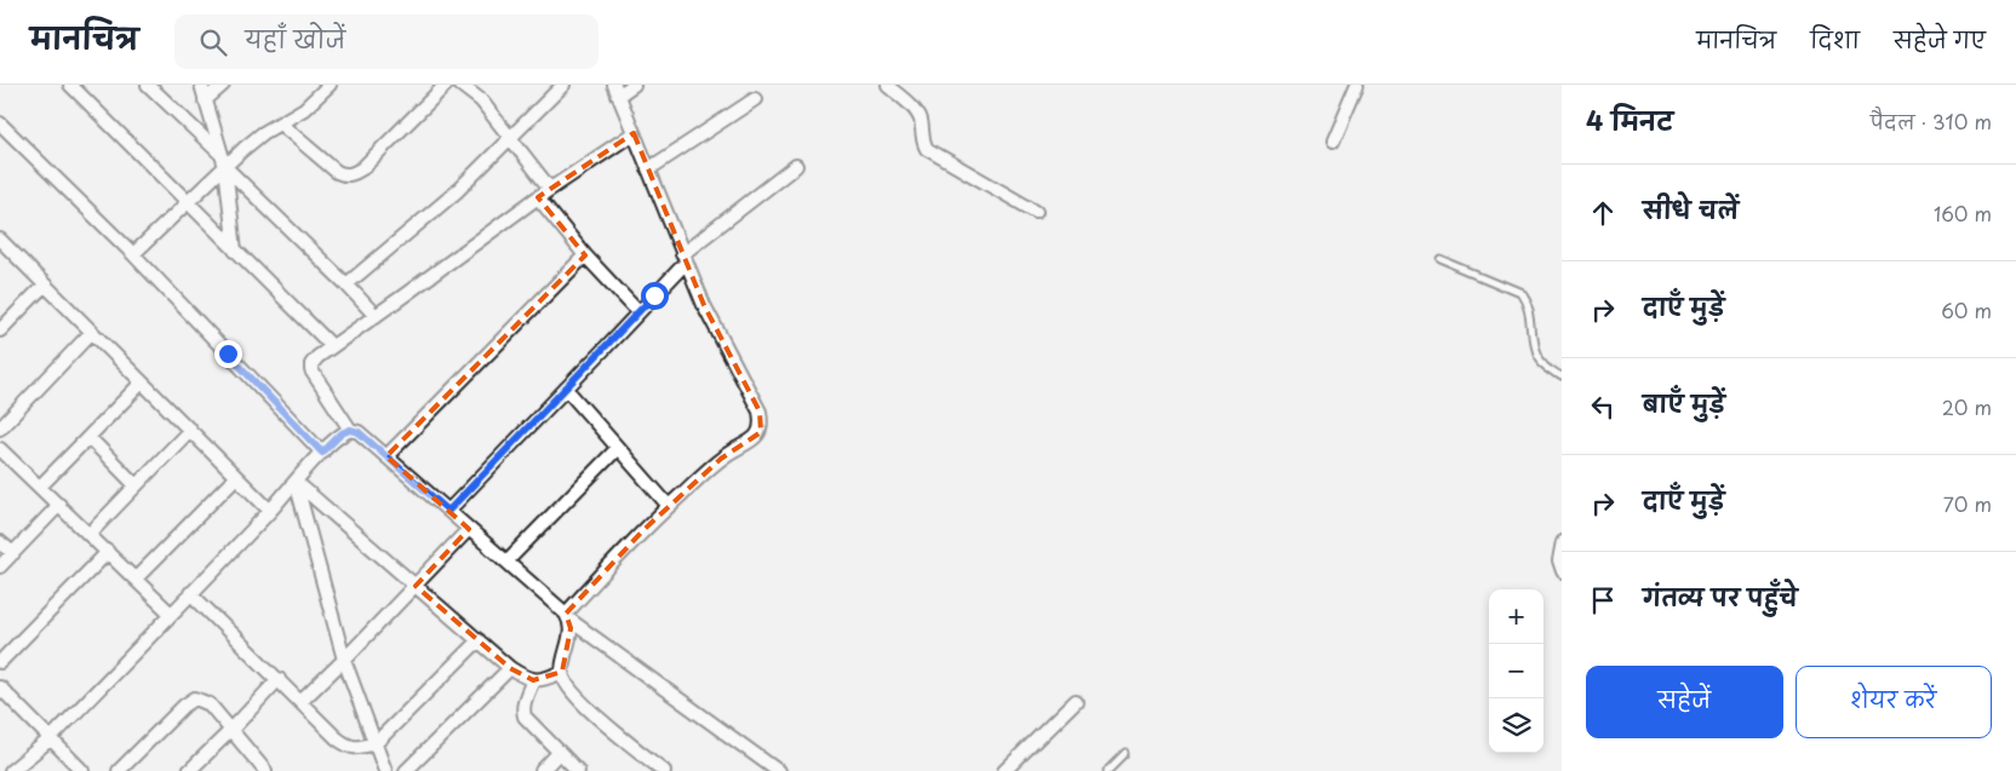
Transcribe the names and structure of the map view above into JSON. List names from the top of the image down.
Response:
{
  "page": {
    "header": "मानचित्र",
    "search": "यहाँ खोजें",
    "nav": ["मानचित्र", "दिशा", "सहेजे गए"],
    "heading": ["4 मिनट", "पैदल · 310 m"],
    "list": [
      ["सीधे चलें", "160 m"],
      ["दाएँ मुड़ें", "60 m"],
      ["बाएँ मुड़ें", "20 m"],
      ["दाएँ मुड़ें", "70 m"],
      "गंतव्य पर पहुँचे"
    ],
    "map_buttons": ["+", "−"],
    "buttons": ["सहेजें", "शेयर करें"]
  }
}
